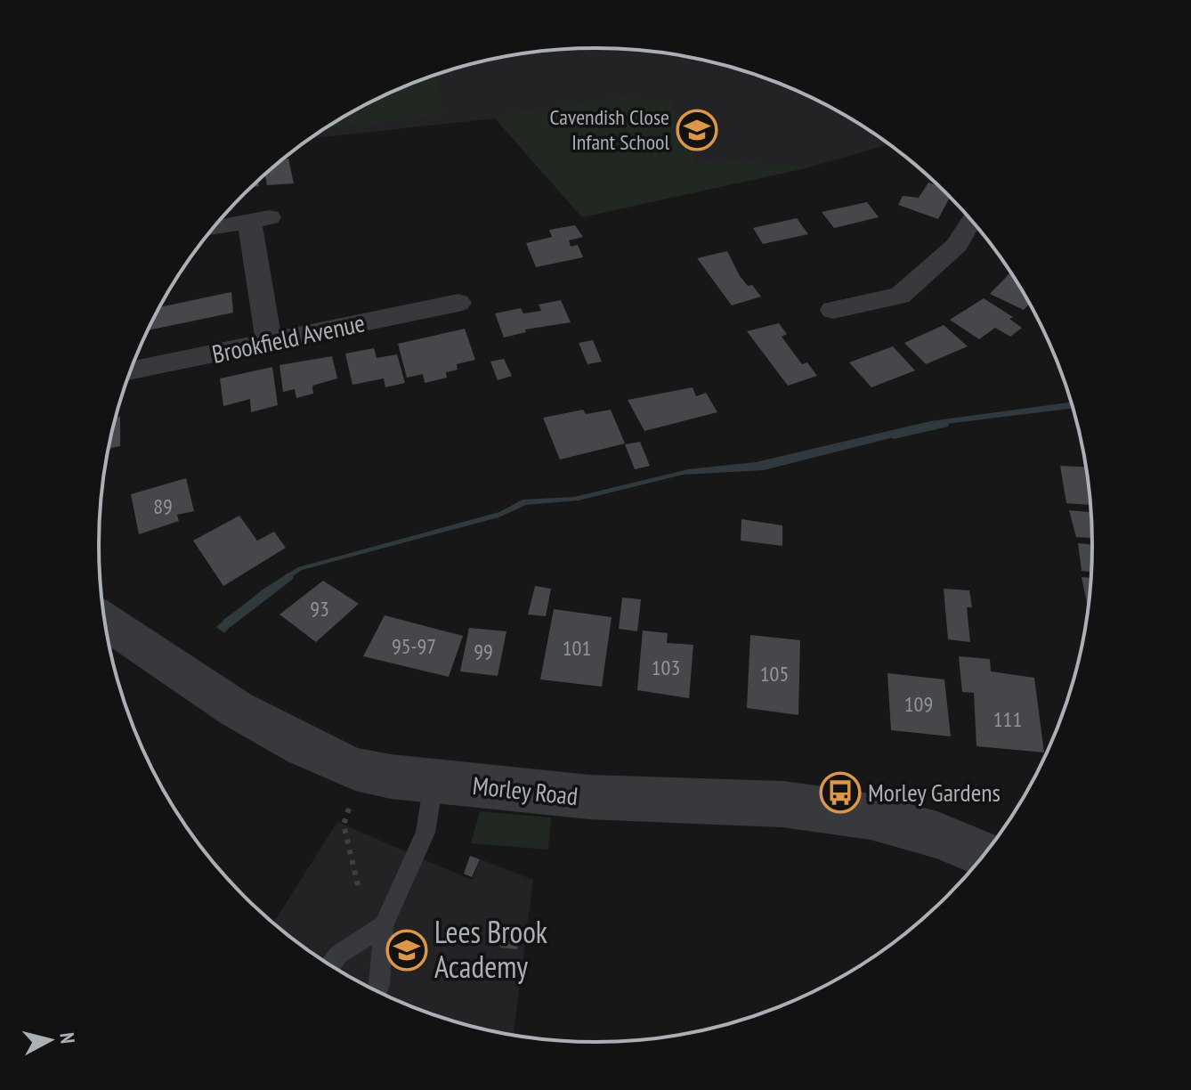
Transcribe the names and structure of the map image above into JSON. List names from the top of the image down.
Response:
{
  "streets": {
    "street": ["Brookfield Avenue", "Morley Road"]
  },
  "places": {
    "school or university": ["Cavendish Close Infant School", "Lees Brook Academy"],
    "bus stop": ["Morley Gardens"]
  },
  "house_numbers": [
    "89",
    "93",
    "95-97",
    "101",
    "99",
    "103",
    "105",
    "109",
    "111"
  ],
  "north": "right"
}
